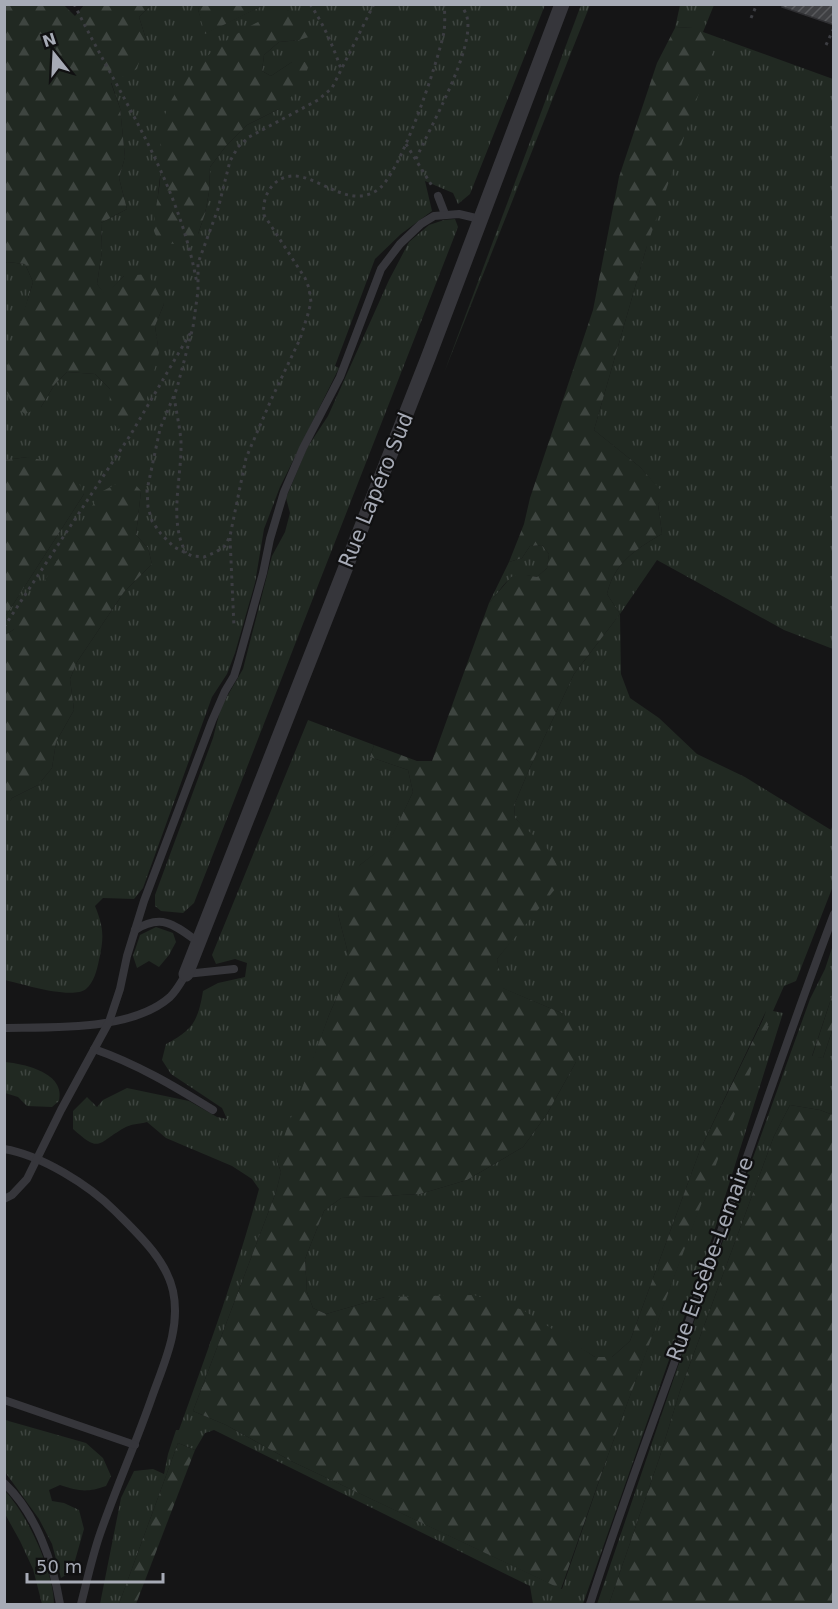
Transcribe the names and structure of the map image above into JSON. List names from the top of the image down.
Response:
{
  "streets": {
    "street": ["Rue Lapéro Sud"],
    "lane": ["Rue Eusèbe-Lemaire"]
  },
  "scale_bar": "50 m",
  "north": "top"
}
